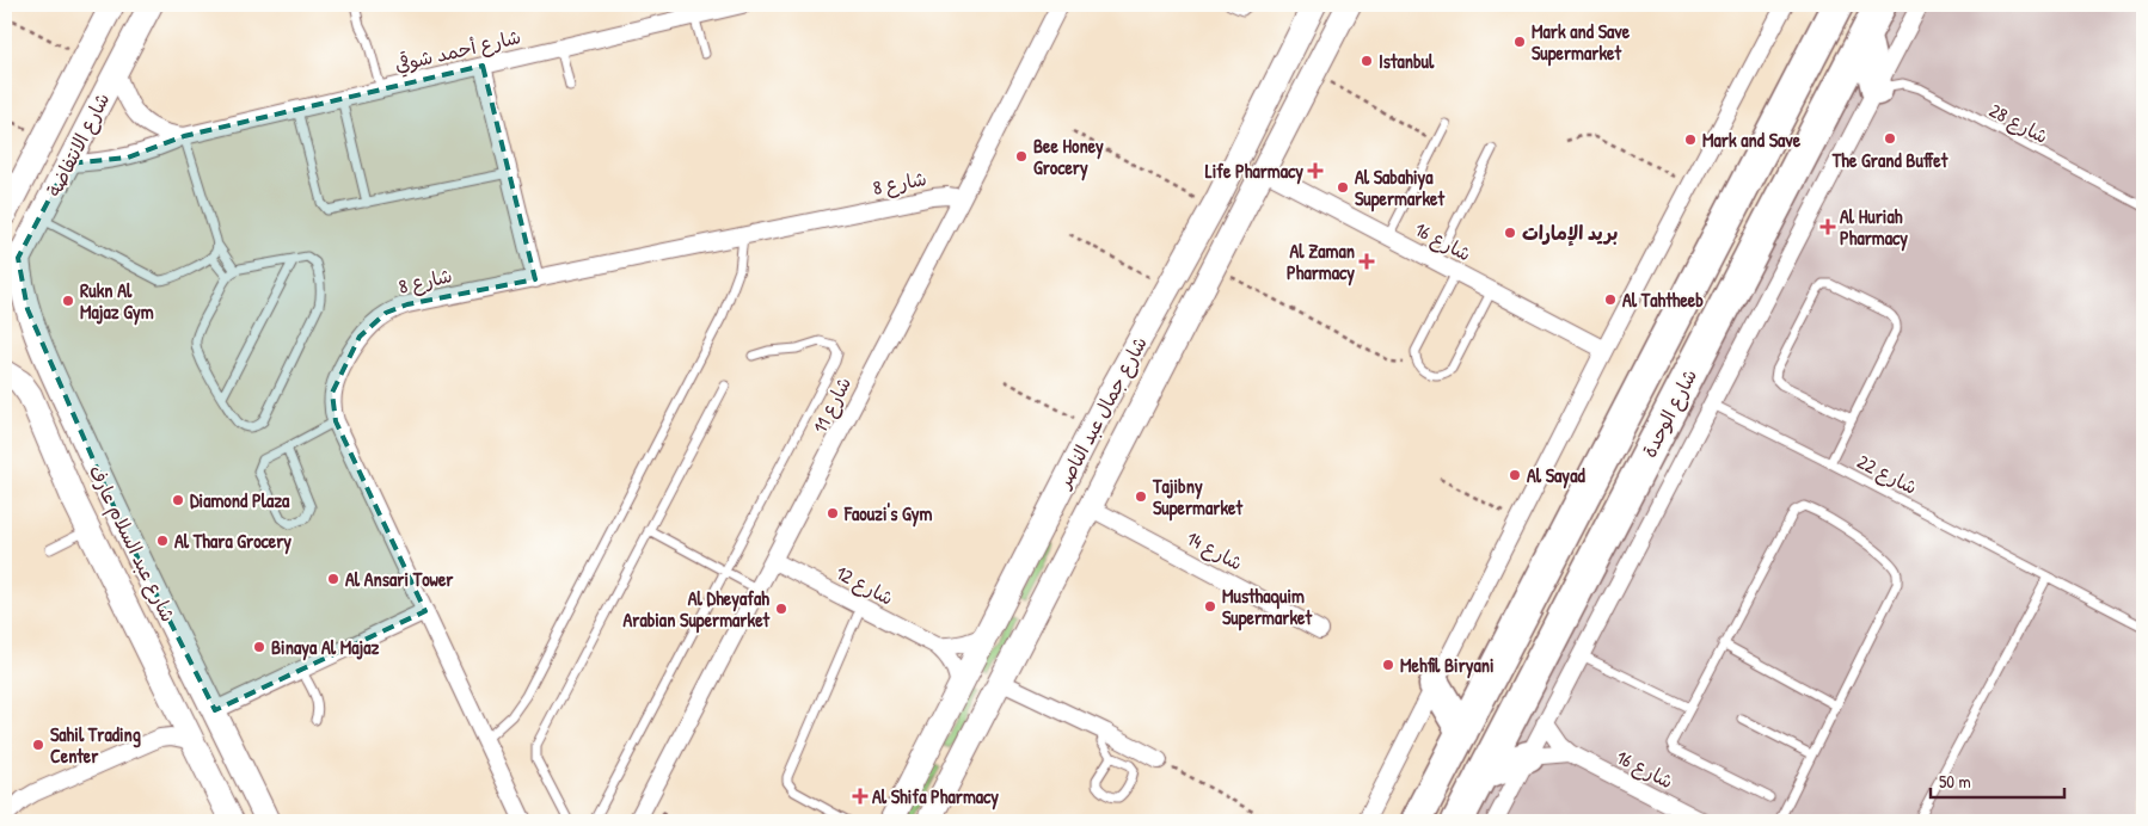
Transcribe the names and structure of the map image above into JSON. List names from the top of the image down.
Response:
{
  "streets": {
    "highway": ["شارع الوحدة"],
    "street": [
      "شارع أحمد شوقي",
      "شارع الانتفاضة",
      "شارع 8",
      "شارع 16",
      "شارع 11",
      "شارع جمال عبد الناصر",
      "شارع عبد السلام عارف",
      "شارع 14",
      "شارع 12"
    ],
    "lane": ["شارع 28", "شارع 22"]
  },
  "crossings": [
    ["شارع أحمد شوقي", "شارع الانتفاضة"],
    ["شارع الانتفاضة", "شارع عبد السلام عارف"],
    ["شارع 8", "شارع 11"],
    ["شارع 16", "شارع جمال عبد الناصر"],
    ["شارع 11", "شارع 12"],
    ["شارع جمال عبد الناصر", "شارع 14"],
    ["شارع جمال عبد الناصر", "شارع 12"]
  ],
  "places": {
    "other": [
      "Mark and Save Supermarket",
      "Istanbul",
      "The Grand Buffet",
      "Mark and Save",
      "Bee Honey Grocery",
      "Al Sabahiya Supermarket",
      "بريد الإمارات",
      "Al Tahtheeb",
      "Rukn Al Majaz Gym",
      "Al Sayad",
      "Tajibny Supermarket",
      "Diamond Plaza",
      "Faouzi's Gym",
      "Al Thara Grocery",
      "Al Ansari Tower",
      "Musthaquim Supermarket",
      "Al Dheyafah Arabian Supermarket",
      "Binaya Al Majaz",
      "Mehfil Biryani",
      "Sahil Trading Center"
    ],
    "health": [
      "Life Pharmacy",
      "Al Huriah Pharmacy",
      "Al Zaman Pharmacy",
      "Al Shifa Pharmacy"
    ]
  },
  "scale_bar": "50 m"
}
